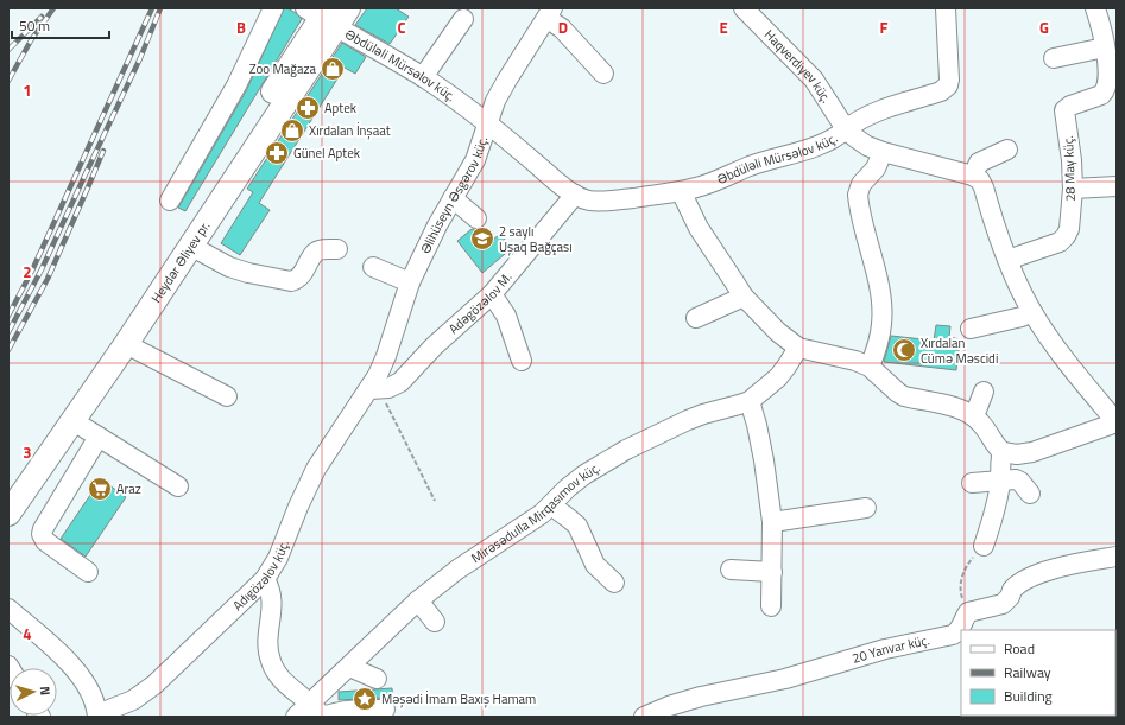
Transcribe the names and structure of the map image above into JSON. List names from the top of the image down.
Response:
{
  "streets": {
    "main road": ["Heydər Əliyev pr."],
    "street": [
      "Əbdüləli Mürsəlov küç.",
      "Haqverdiyev küç.",
      "28 May küç.",
      "Əlihüseyn Əsgərov küç.",
      "Adəgözəlov M.",
      "Mirəsədulla Mirqasımov küç.",
      "Adıgözəlov küç.",
      "20 Yanvar küç."
    ]
  },
  "crossings": [
    ["Əbdüləli Mürsəlov küç.", "Haqverdiyev küç."],
    ["Əbdüləli Mürsəlov küç.", "Əlihüseyn Əsgərov küç."],
    ["Əbdüləli Mürsəlov küç.", "Heydər Əliyev pr."],
    ["Əbdüləli Mürsəlov küç.", "Adəgözəlov M."],
    ["Əlihüseyn Əsgərov küç.", "Adəgözəlov M."],
    ["Əlihüseyn Əsgərov küç.", "Adıgözəlov küç."],
    ["Adəgözəlov M.", "Adıgözəlov küç."]
  ],
  "places": {
    "shop": ["Zoo Mağaza", "Xırdalan İnşaat"],
    "pharmacy": ["Aptek", "Günel Aptek"],
    "school or university": ["2 saylı Uşaq Bağçası"],
    "mosque": ["Xırdalan Cümə Məscidi"],
    "supermarket": ["Araz"],
    "place": ["Məşədi İmam Baxış Hamam"]
  },
  "legend": ["Road", "Railway", "Building"],
  "scale_bar": "50 m",
  "north": "right",
  "grid": {
    "columns": [
      "B",
      "C",
      "D",
      "E",
      "F",
      "G"
    ],
    "rows": [
      "1",
      "2",
      "3",
      "4"
    ]
  }
}
